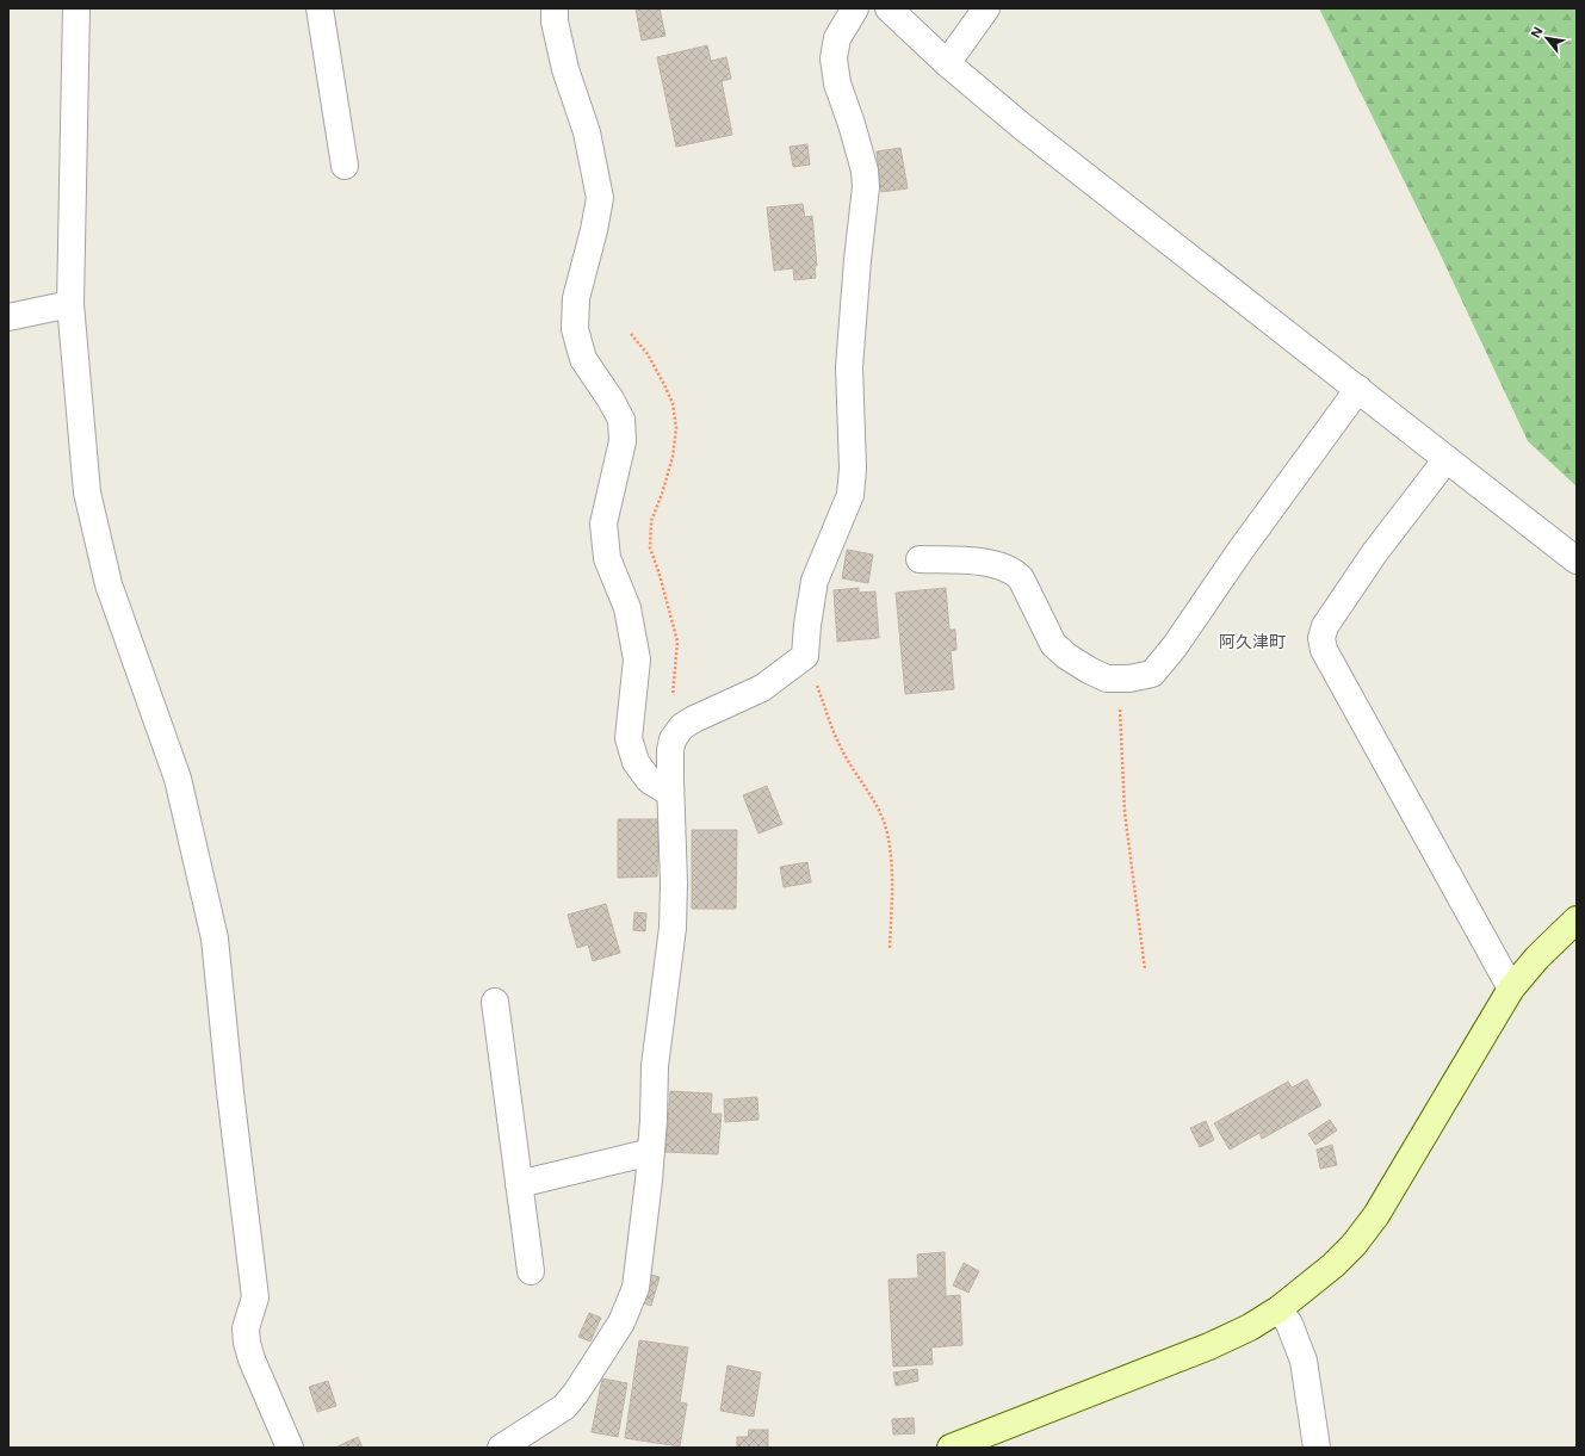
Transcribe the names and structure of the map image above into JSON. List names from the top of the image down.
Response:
{
  "districts": ["阿久津町"],
  "north": "top left"
}
